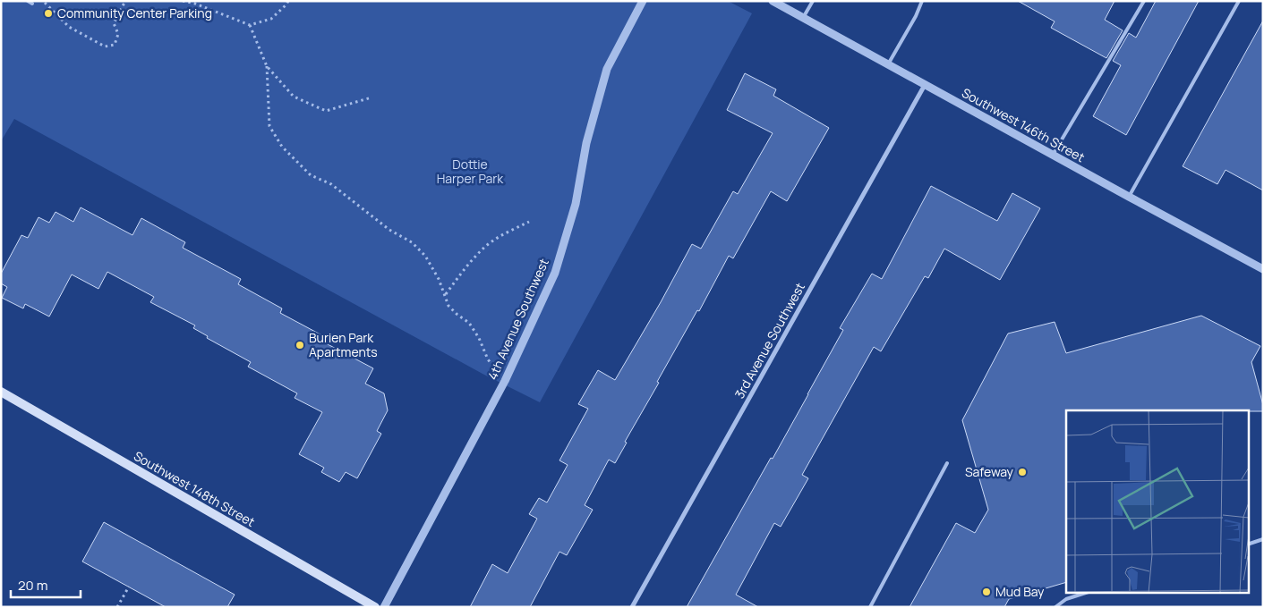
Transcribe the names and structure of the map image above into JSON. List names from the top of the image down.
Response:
{
  "streets": {
    "main road": ["Southwest 148th Street"],
    "street": ["Southwest 146th Street", "4th Avenue Southwest", "3rd Avenue Southwest"]
  },
  "crossings": [
    ["Southwest 146th Street", "3rd Avenue Southwest"]
  ],
  "parks": ["Dottie Harper Park"],
  "places": [
    "Community Center Parking",
    "Burien Park Apartments",
    "Safeway",
    "Mud Bay"
  ],
  "scale_bar": "20 m"
}
